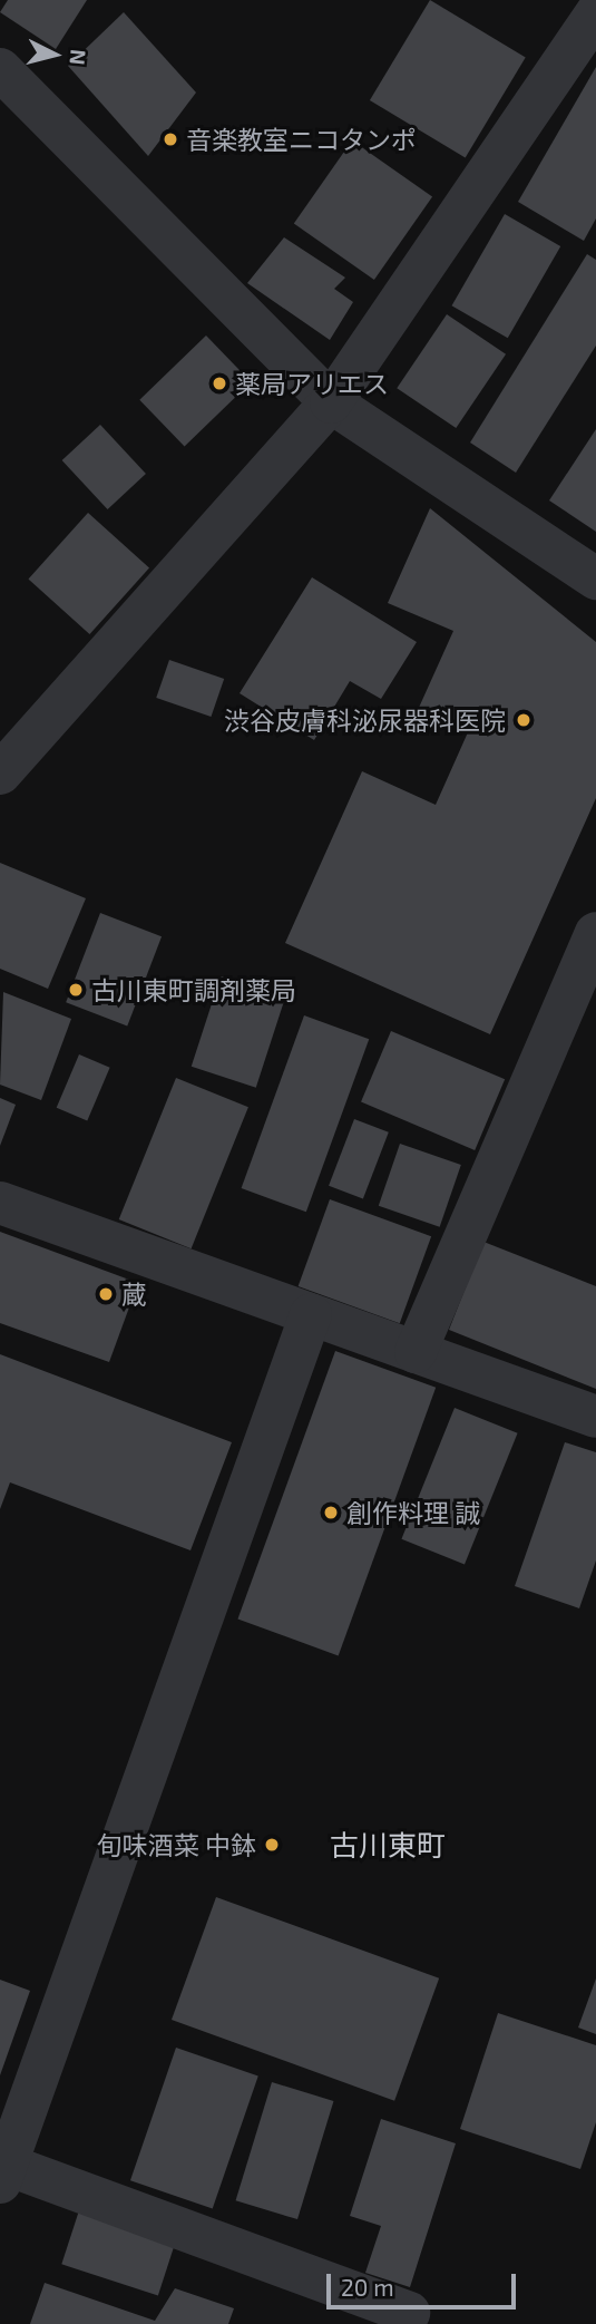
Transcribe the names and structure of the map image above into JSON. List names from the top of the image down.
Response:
{
  "districts": ["古川東町"],
  "places": [
    "音楽教室ニコタンポ",
    "薬局アリエス",
    "渋谷皮膚科泌尿器科医院",
    "古川東町調剤薬局",
    "蔵",
    "創作料理 誠",
    "旬味酒菜 中鉢"
  ],
  "scale_bar": "20 m",
  "north": "right"
}
